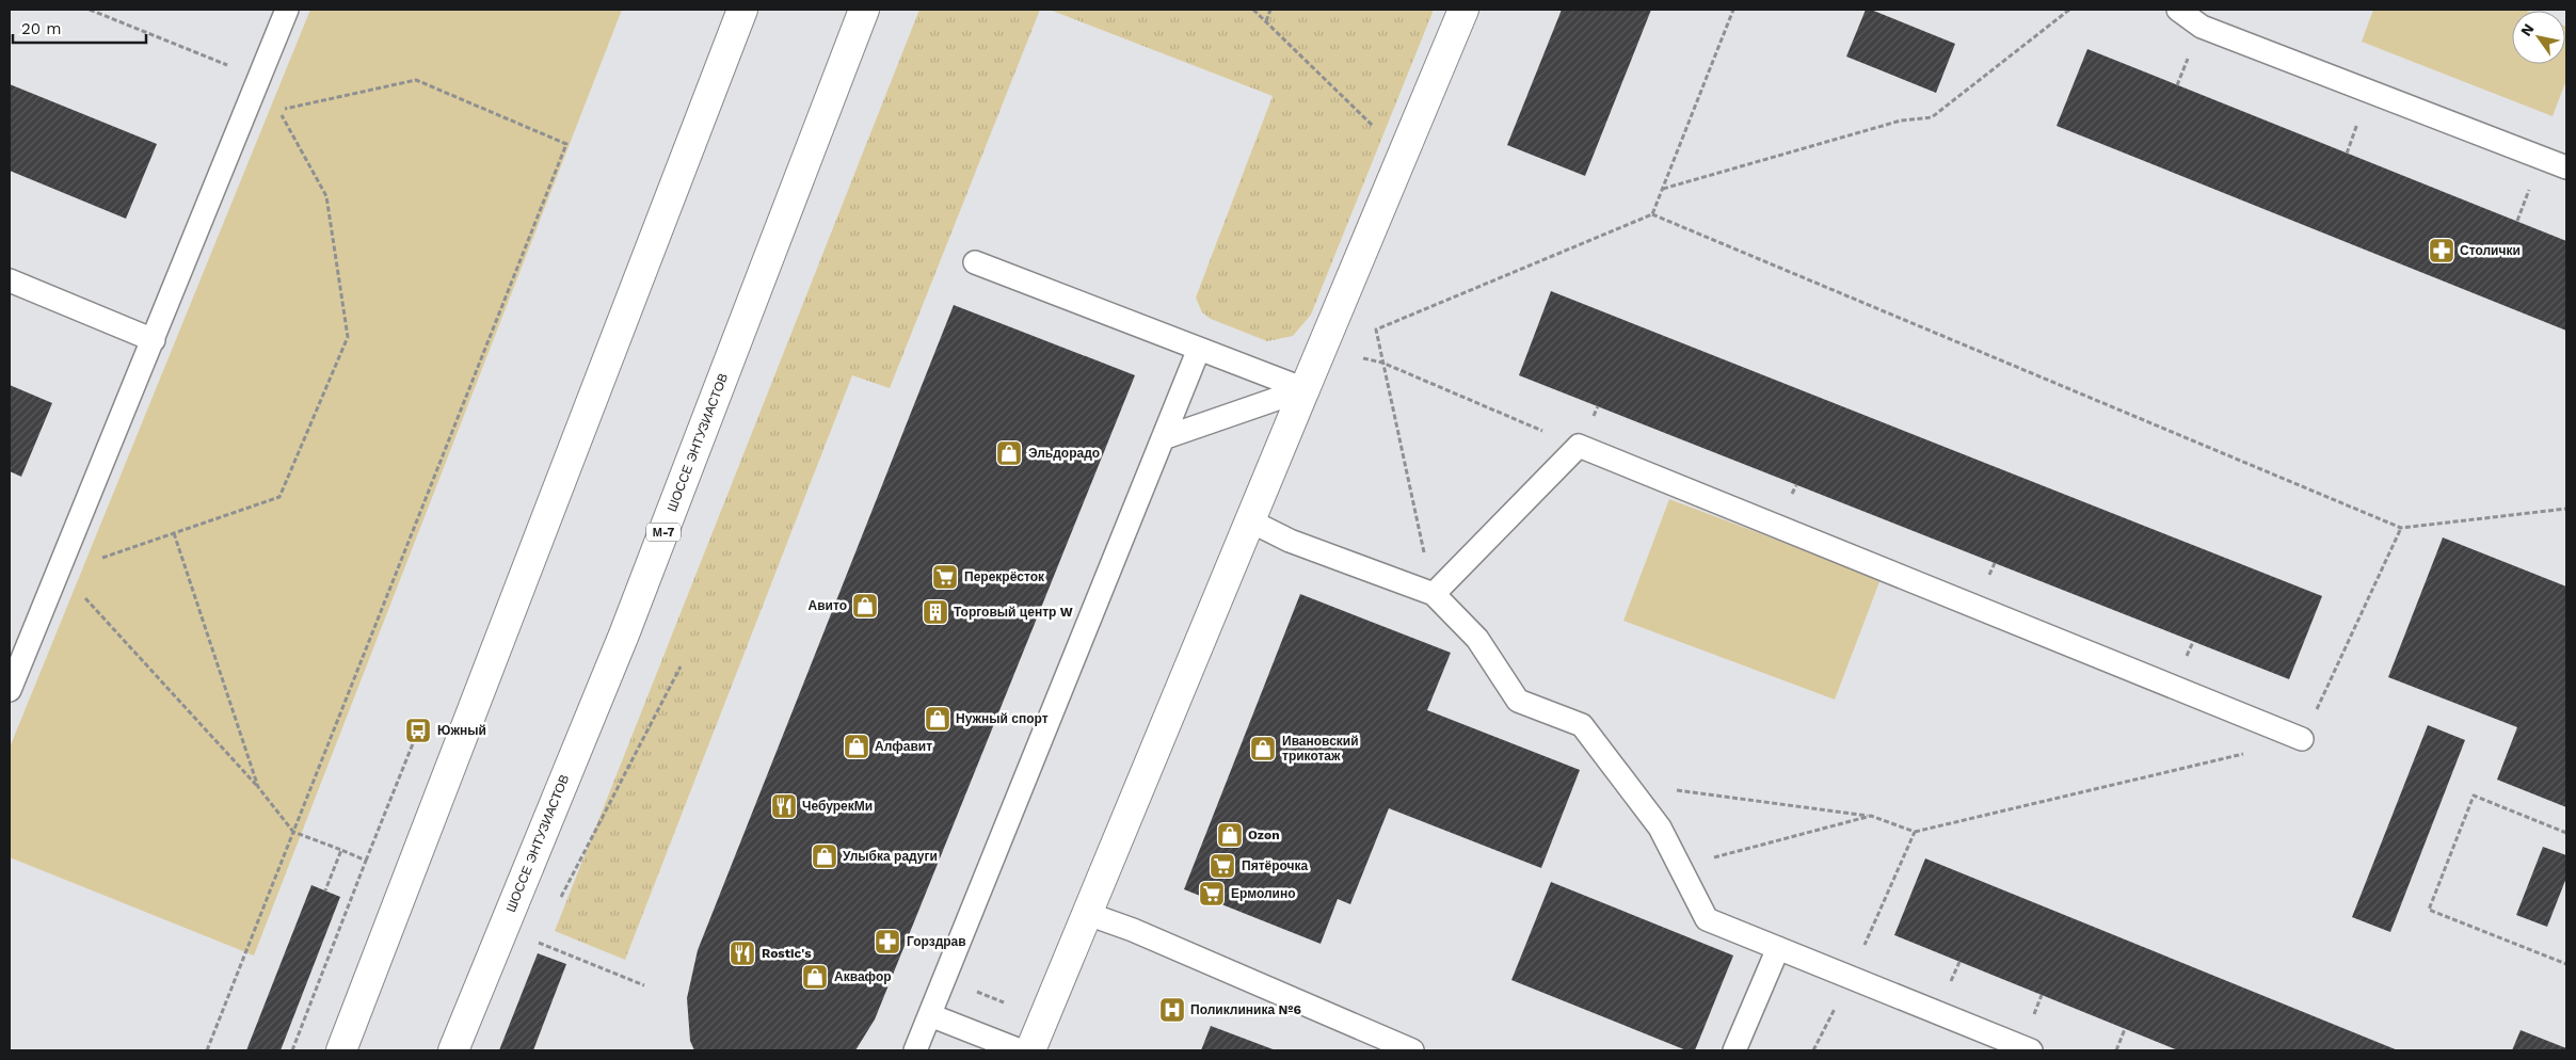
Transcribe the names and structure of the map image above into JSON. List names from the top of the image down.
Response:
{
  "streets": {
    "main road": ["ШОССЕ ЭНТУЗИАСТОВ", "М-7"]
  },
  "places": {
    "pharmacy": ["Столички", "Горздрав"],
    "shop": [
      "Эльдорадо",
      "Авито",
      "Нужный спорт",
      "Алфавит",
      "Ивановский трикотаж",
      "Ozon",
      "Улыбка радуги",
      "Аквафор"
    ],
    "supermarket": ["Перекрёсток", "Пятёрочка", "Ермолино"],
    "building": ["Торговый центр W"],
    "bus stop": ["Южный"],
    "restaurant": ["ЧебурекМи", "Rostic's"],
    "hospital": ["Поликлиника №6"]
  },
  "scale_bar": "20 m",
  "north": "top left"
}
